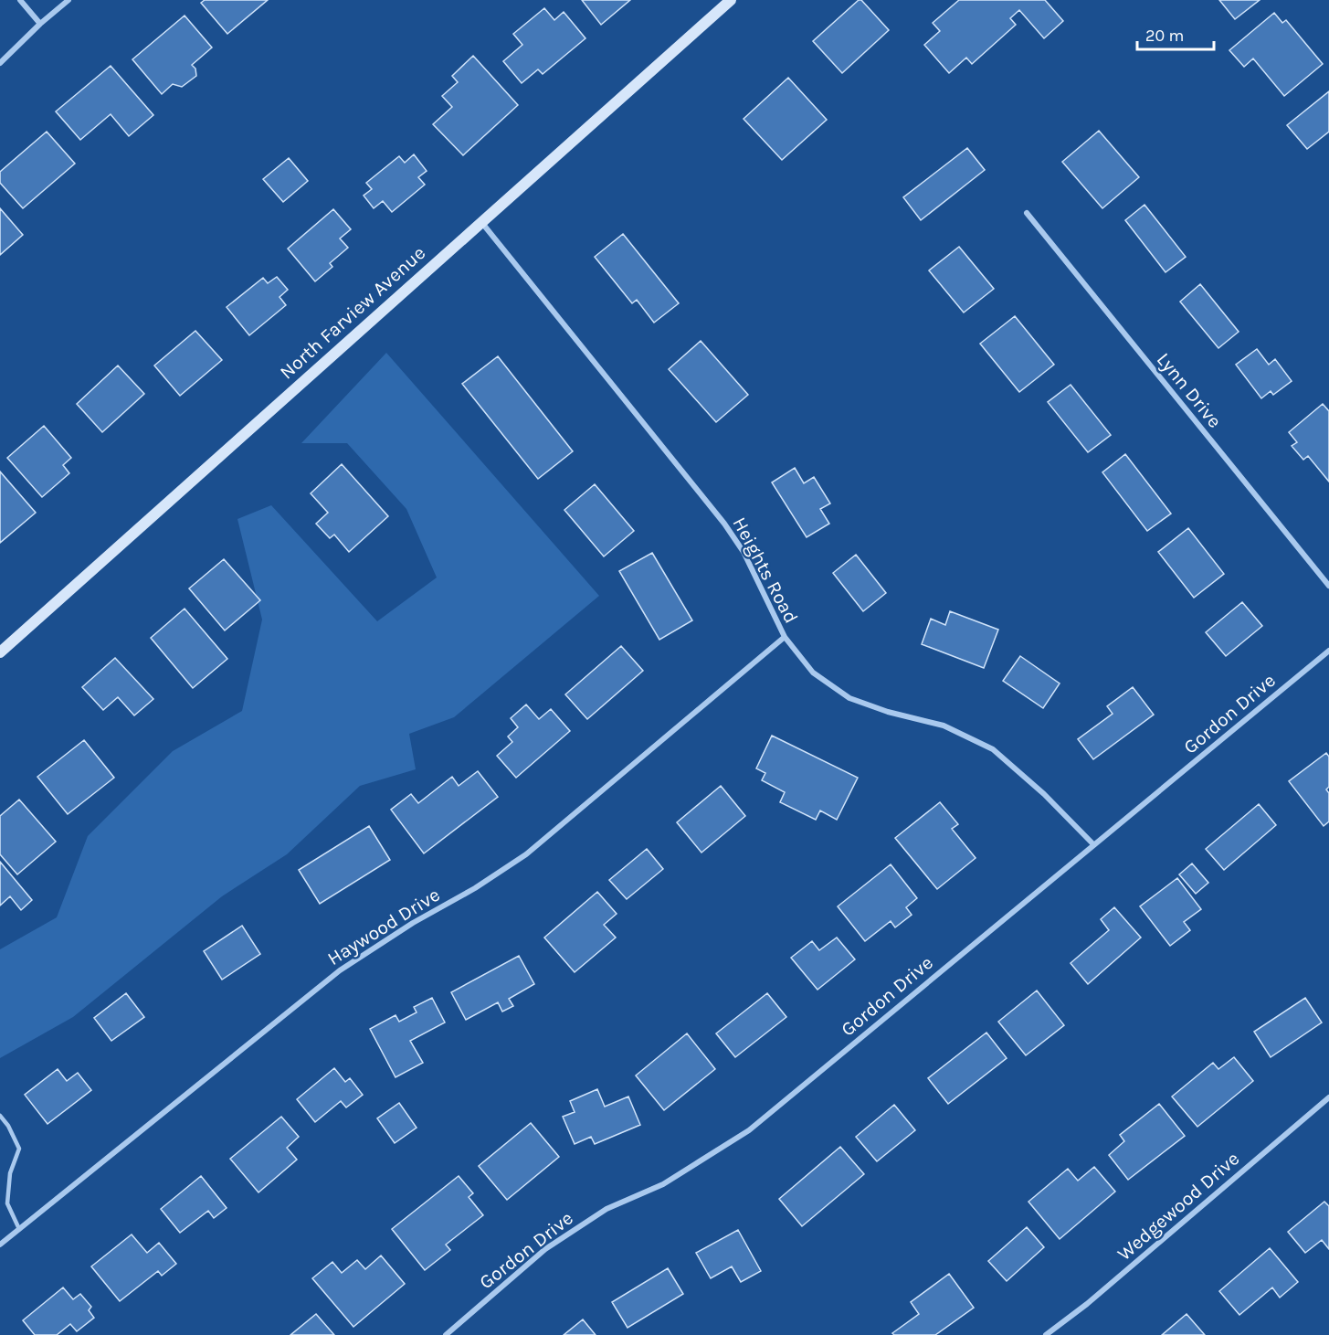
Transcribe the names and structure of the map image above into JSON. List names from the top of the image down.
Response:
{
  "streets": {
    "street": [
      "North Farview Avenue",
      "Lynn Drive",
      "Heights Road",
      "Gordon Drive",
      "Haywood Drive",
      "Wedgewood Drive"
    ]
  },
  "crossings": [
    ["North Farview Avenue", "Heights Road"],
    ["Heights Road", "Gordon Drive"],
    ["Heights Road", "Haywood Drive"]
  ],
  "scale_bar": "20 m"
}
